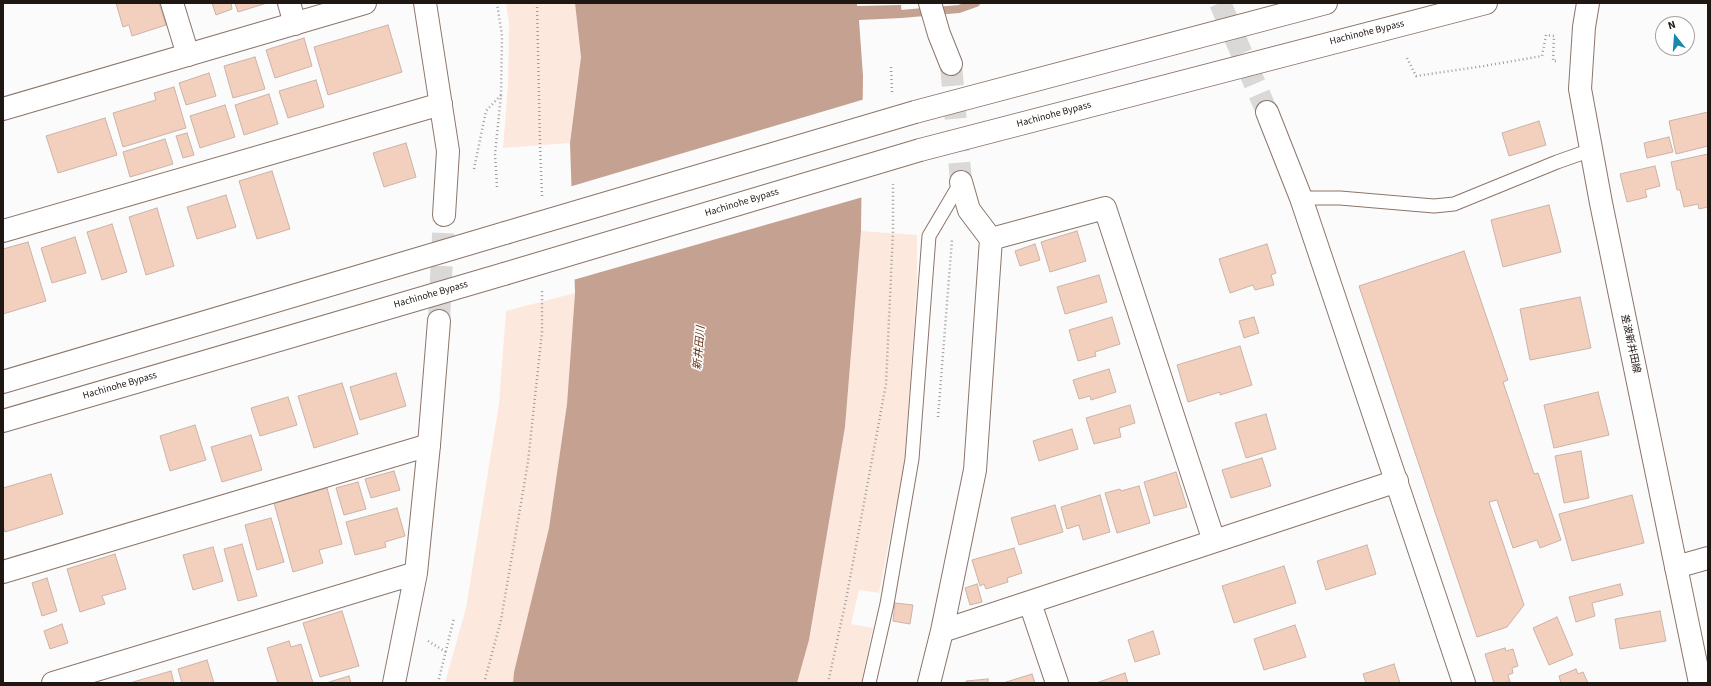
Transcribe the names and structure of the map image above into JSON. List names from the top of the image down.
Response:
{
  "streets": {
    "main road": ["Hachinohe Bypass", "差波新井田線"]
  },
  "water": ["新井田川"],
  "north": "top"
}
